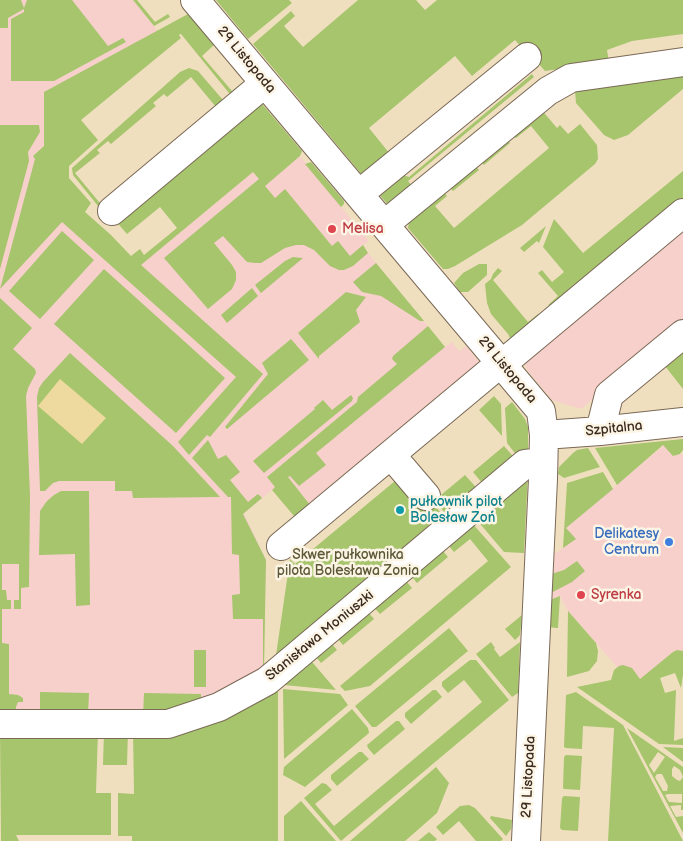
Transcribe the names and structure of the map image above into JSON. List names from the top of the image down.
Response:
{
  "streets": {
    "street": ["29 Listopada", "Szpitalna", "Stanisława Moniuszki"]
  },
  "crossings": [
    ["29 Listopada", "Szpitalna"],
    ["29 Listopada", "Stanisława Moniuszki"]
  ],
  "parks": ["Skwer pułkownika pilota Bolesława Zonia"],
  "places": [
    "Melisa",
    "pułkownik pilot Bolesław Zoń",
    "Delikatesy Centrum",
    "Syrenka"
  ]
}
